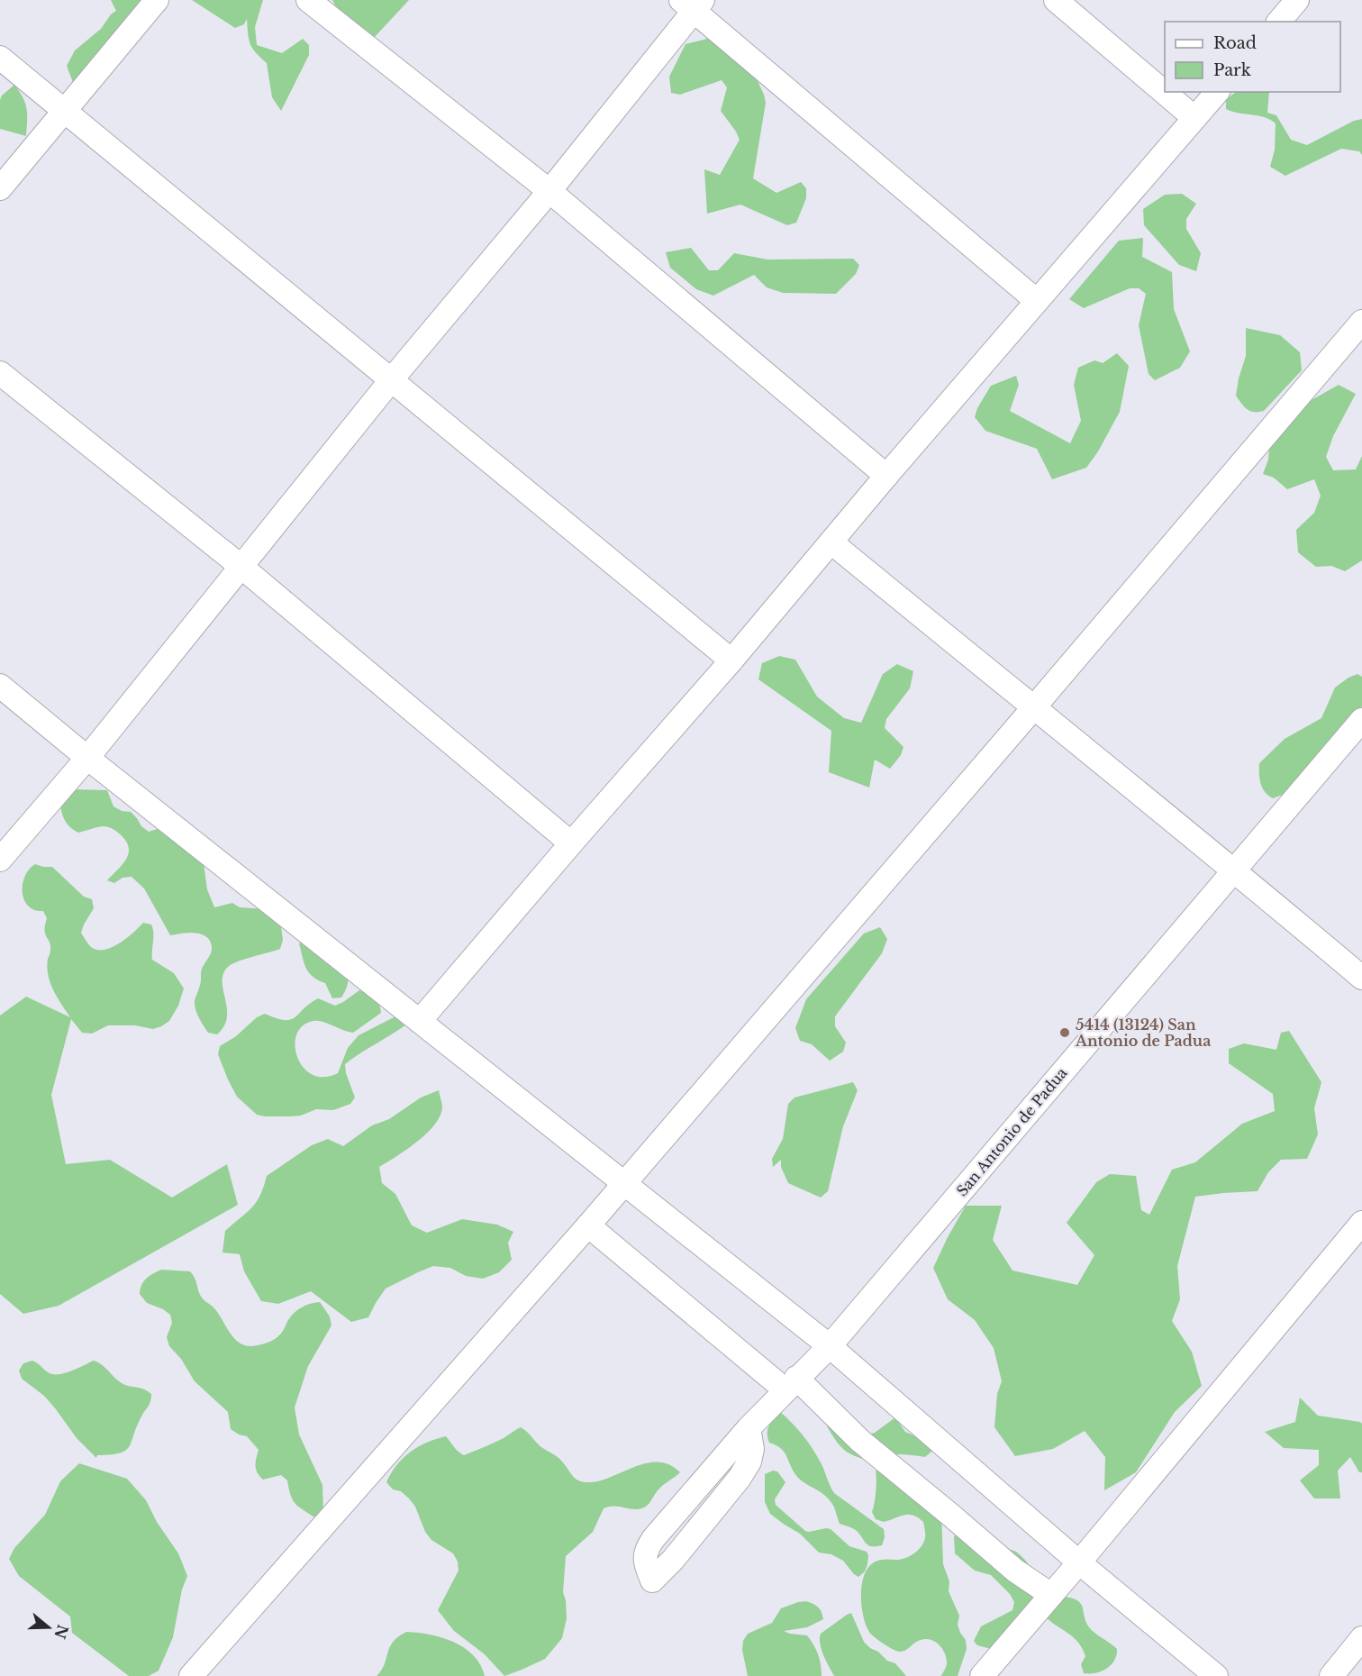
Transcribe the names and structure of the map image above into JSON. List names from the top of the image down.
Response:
{
  "streets": {
    "street": ["San Antonio de Padua"]
  },
  "places": ["5414 (13124) San Antonio de Padua"],
  "legend": ["Road", "Park"],
  "north": "right"
}
